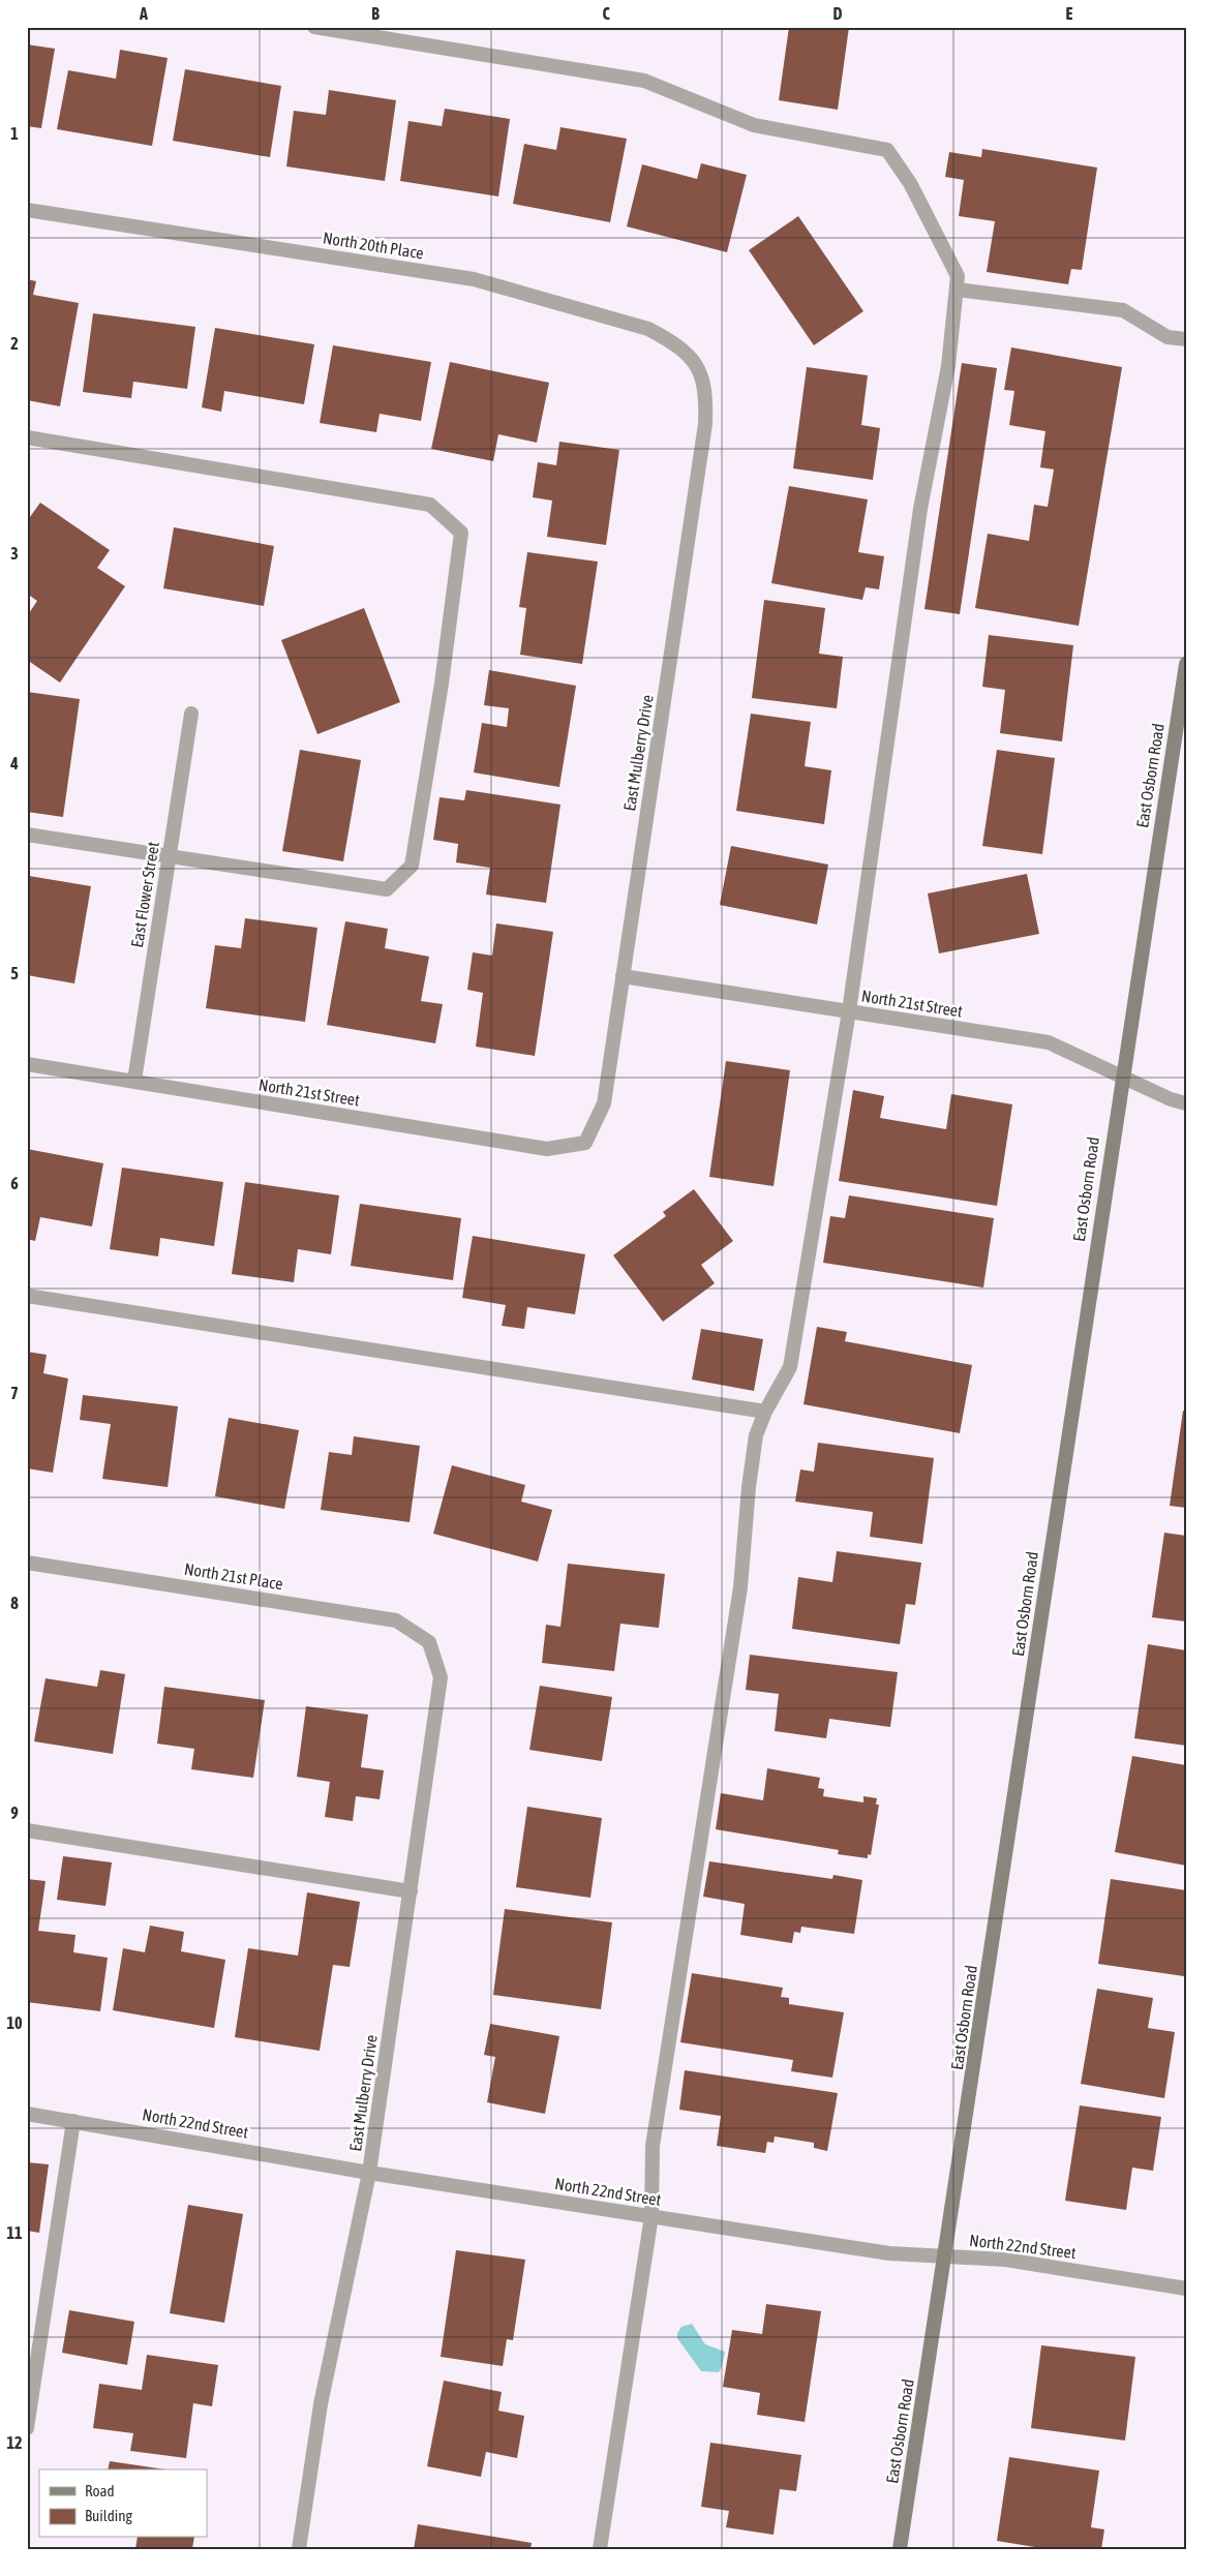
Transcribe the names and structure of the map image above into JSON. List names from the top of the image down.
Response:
{
  "streets": {
    "main road": ["East Osborn Road"],
    "street": [
      "North 20th Place",
      "East Mulberry Drive",
      "East Flower Street",
      "North 21st Street",
      "North 21st Place",
      "North 22nd Street"
    ]
  },
  "crossings": [
    ["North 20th Place", "East Mulberry Drive"],
    ["East Mulberry Drive", "North 21st Street"],
    ["East Mulberry Drive", "North 21st Place"],
    ["East Mulberry Drive", "North 22nd Street"],
    ["East Osborn Road", "North 21st Street"],
    ["East Osborn Road", "North 22nd Street"],
    ["East Flower Street", "North 21st Street"]
  ],
  "legend": ["Road", "Building"],
  "grid": {
    "columns": [
      "A",
      "B",
      "C",
      "D",
      "E"
    ],
    "rows": [
      "1",
      "2",
      "3",
      "4",
      "5",
      "6",
      "7",
      "8",
      "9",
      "10",
      "11",
      "12"
    ]
  }
}
